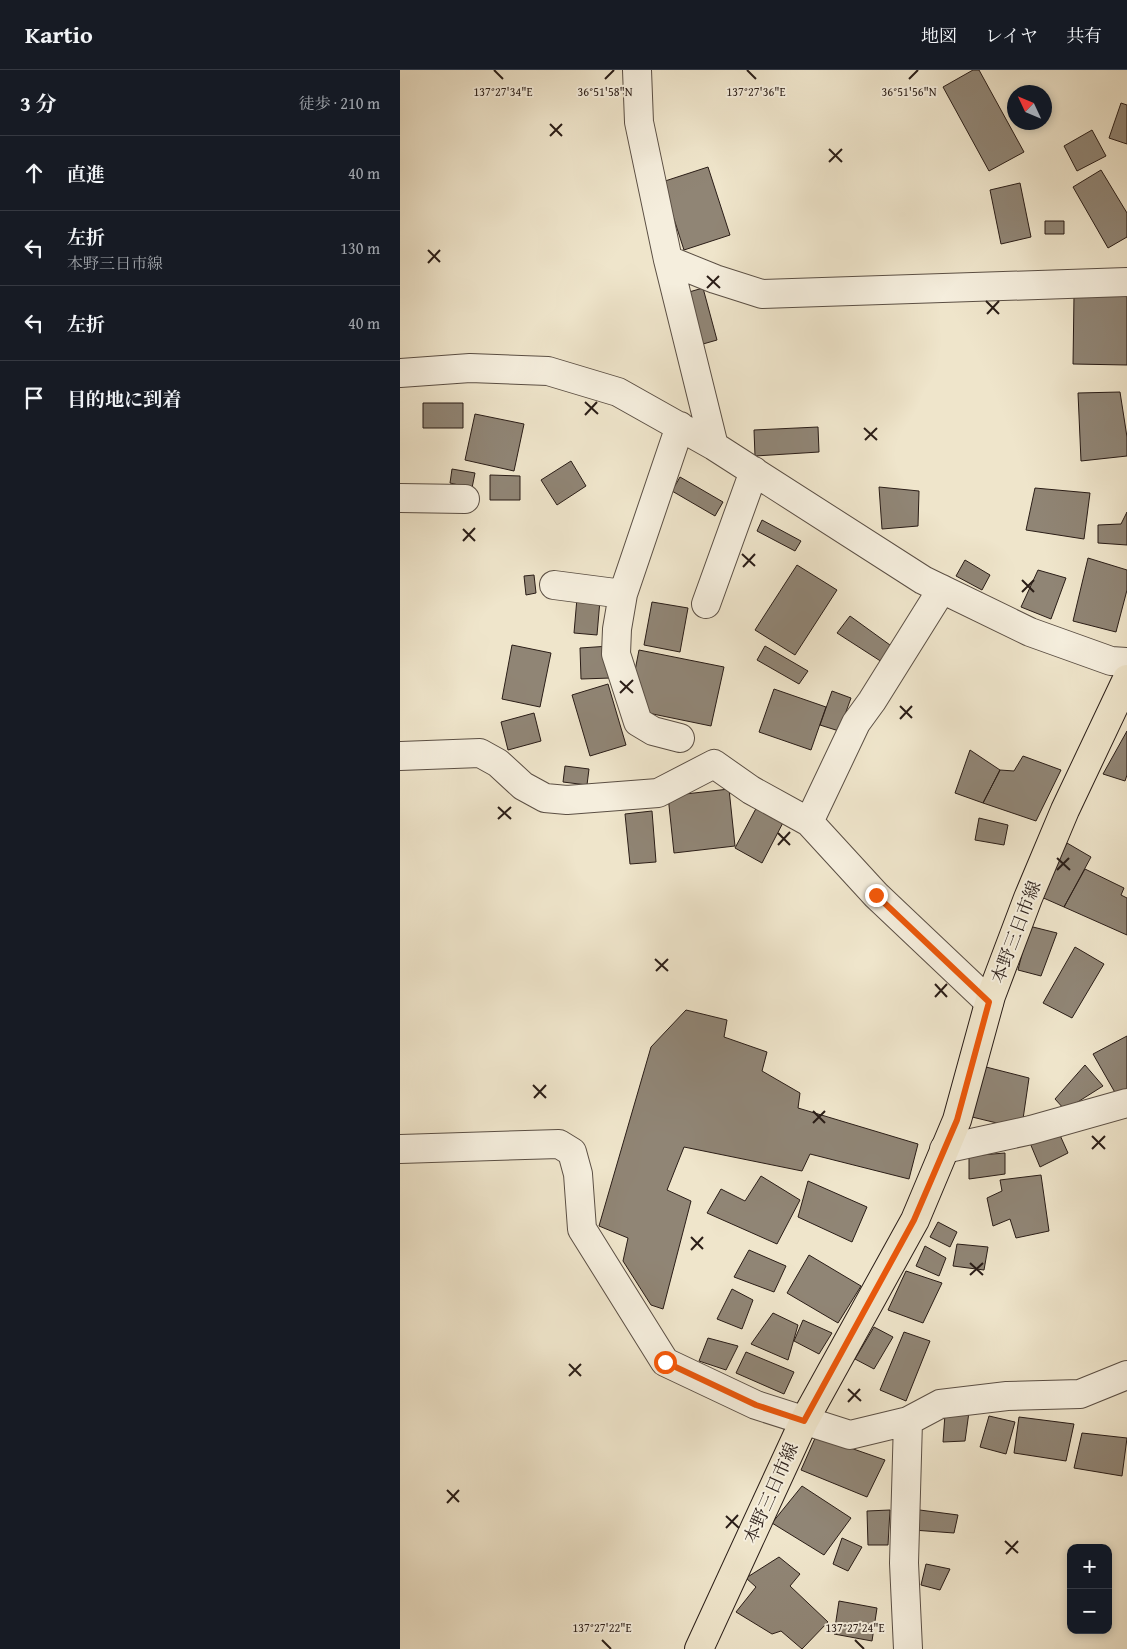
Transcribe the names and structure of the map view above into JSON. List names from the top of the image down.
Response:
{
  "streets": {
    "main road": ["本野三日市線"]
  },
  "north": "top left",
  "page": {
    "header": "Kartio",
    "nav": ["地図", "レイヤ", "共有"],
    "heading": ["3 分", "徒歩 · 210 m"],
    "list": [
      ["直進", "40 m"],
      ["左折", "本野三日市線", "130 m"],
      ["左折", "40 m"],
      "目的地に到着"
    ],
    "map_buttons": ["+", "−"]
  },
  "coordinates": [
    "137°27'34\"E",
    "137°27'36\"E",
    "36°51'58\"N",
    "36°51'56\"N",
    "137°27'22\"E",
    "137°27'24\"E"
  ]
}
